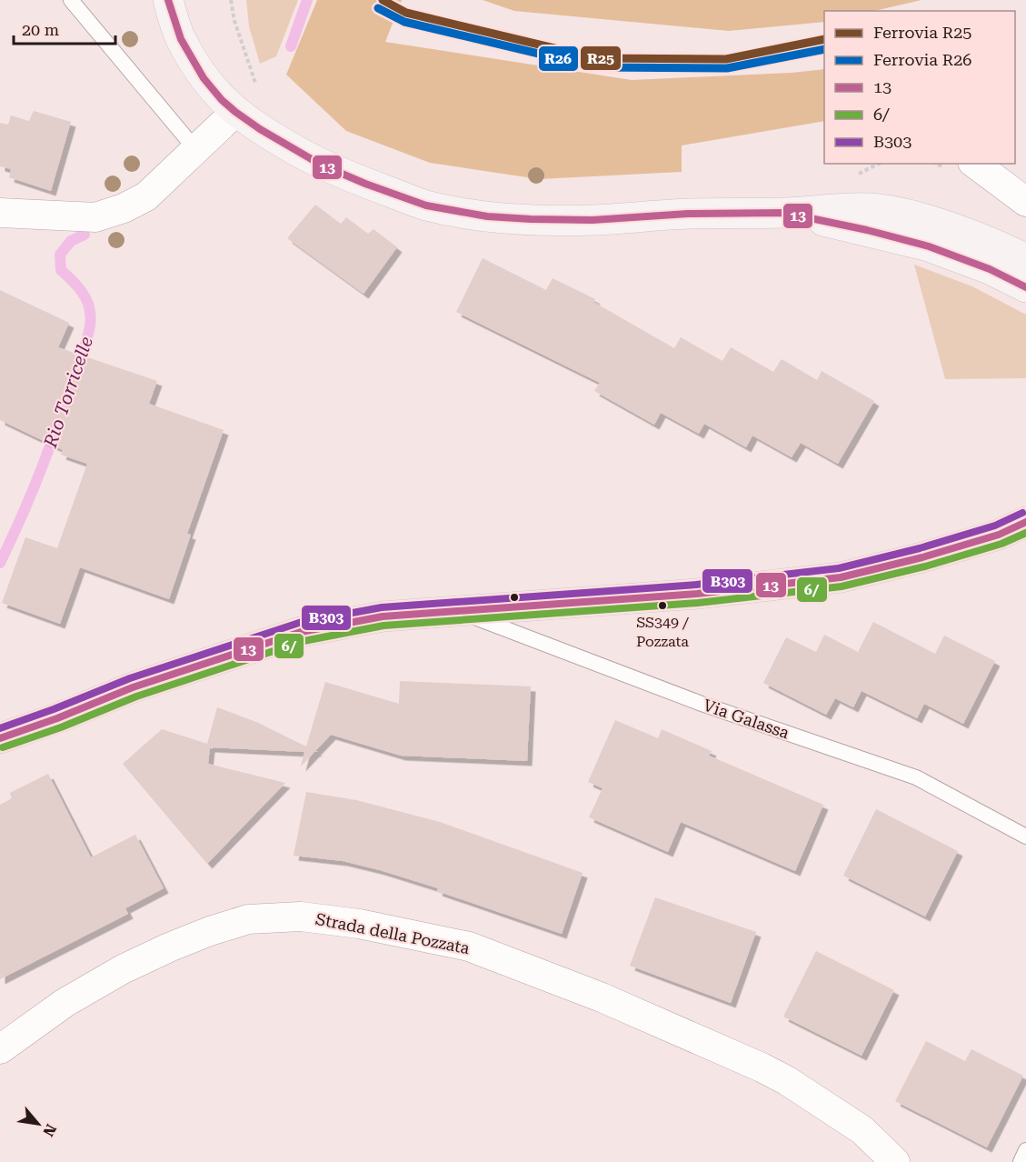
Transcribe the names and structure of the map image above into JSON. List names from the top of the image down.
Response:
{
  "streets": {
    "main road": ["Via Galassa"],
    "street": ["Strada della Pozzata"]
  },
  "water": ["Rio Torricelle"],
  "places": ["SS349 / Pozzata"],
  "lines": [
    "rail line R25",
    "transit line 13",
    "rail line R26",
    "transit line B303",
    "transit line 6/"
  ],
  "legend": [
    "Ferrovia R25",
    "Ferrovia R26",
    "13",
    "6/",
    "B303"
  ],
  "scale_bar": "20 m",
  "north": "bottom right"
}
